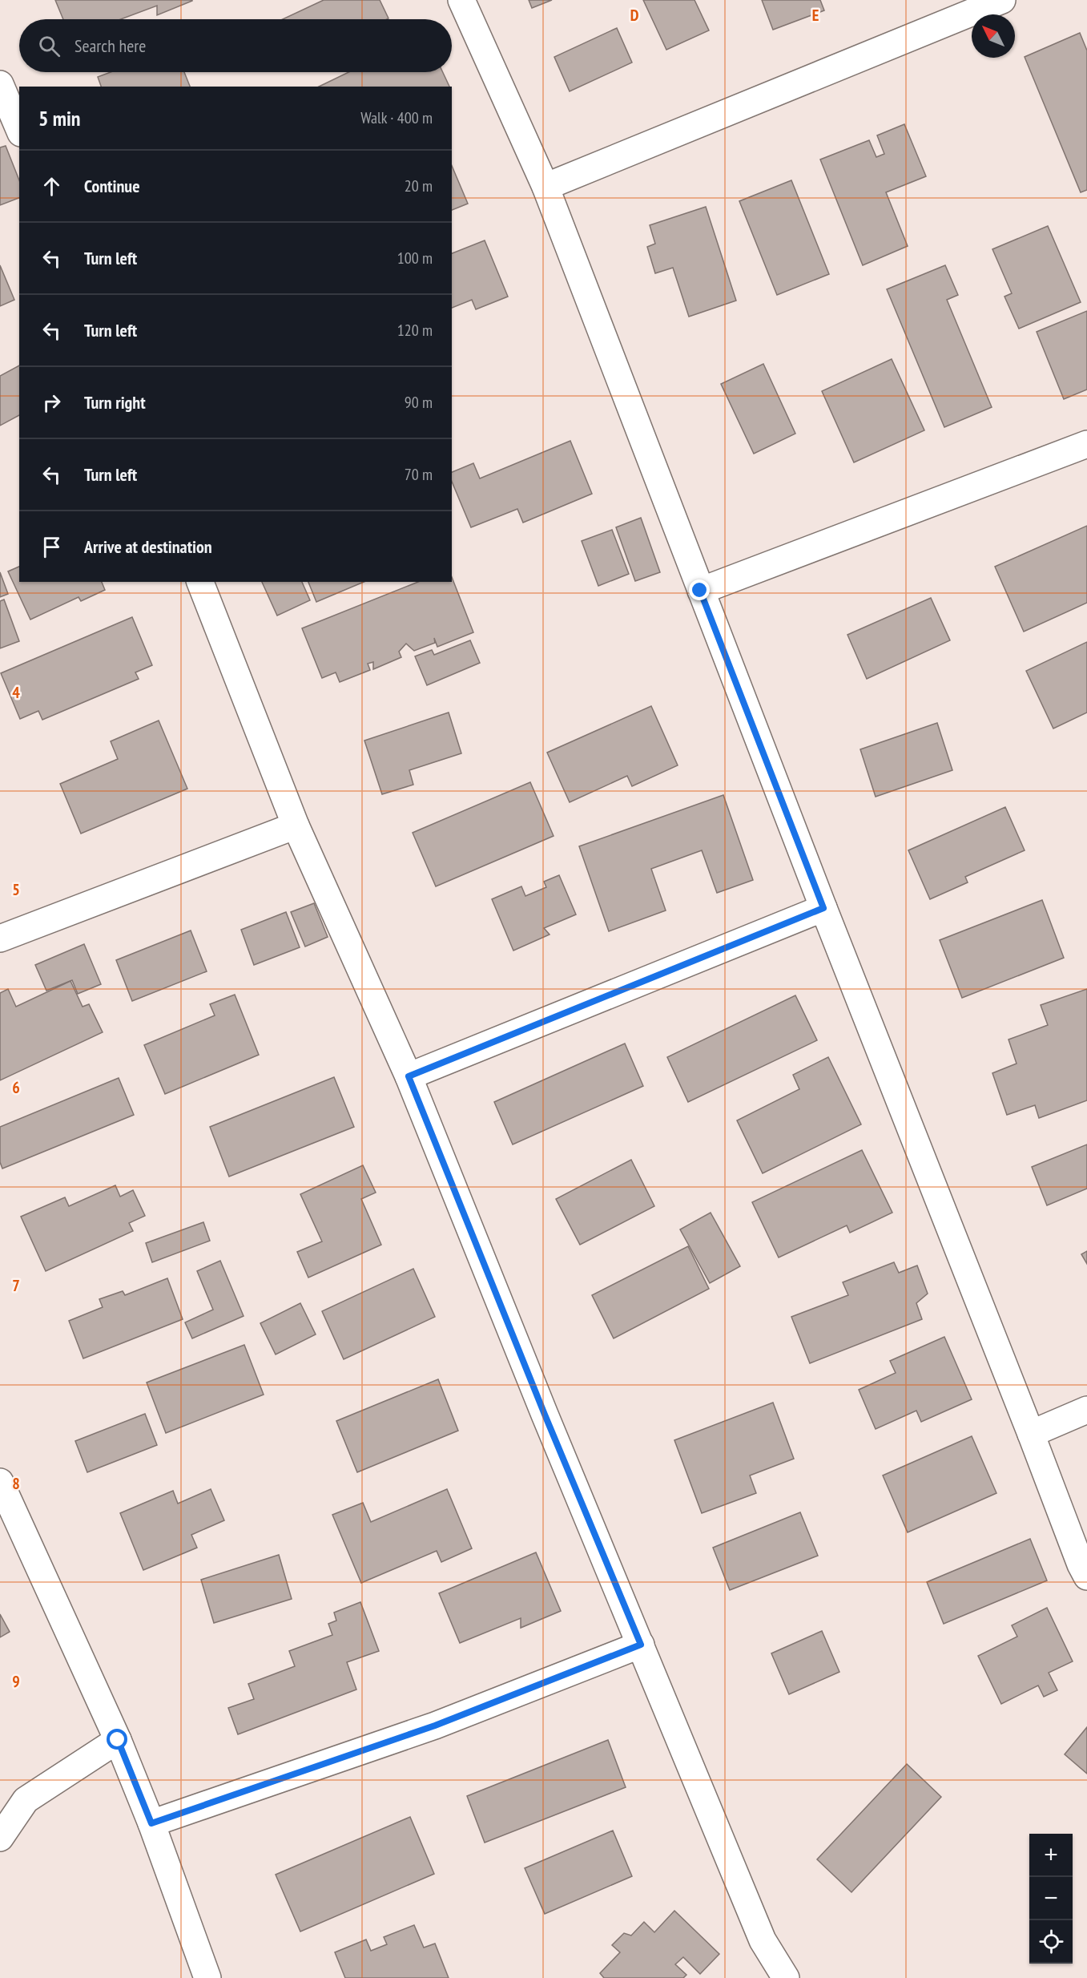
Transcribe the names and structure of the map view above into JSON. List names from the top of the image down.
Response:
{
  "north": "top left",
  "page": {
    "search": "Search here",
    "heading": ["5 min", "Walk · 400 m"],
    "list": [
      ["Continue", "20 m"],
      ["Turn left", "100 m"],
      ["Turn left", "120 m"],
      ["Turn right", "90 m"],
      ["Turn left", "70 m"],
      "Arrive at destination"
    ],
    "map_buttons": ["+", "−"]
  },
  "grid": {
    "columns": ["D", "E"],
    "rows": [
      "4",
      "5",
      "6",
      "7",
      "8",
      "9"
    ]
  }
}
